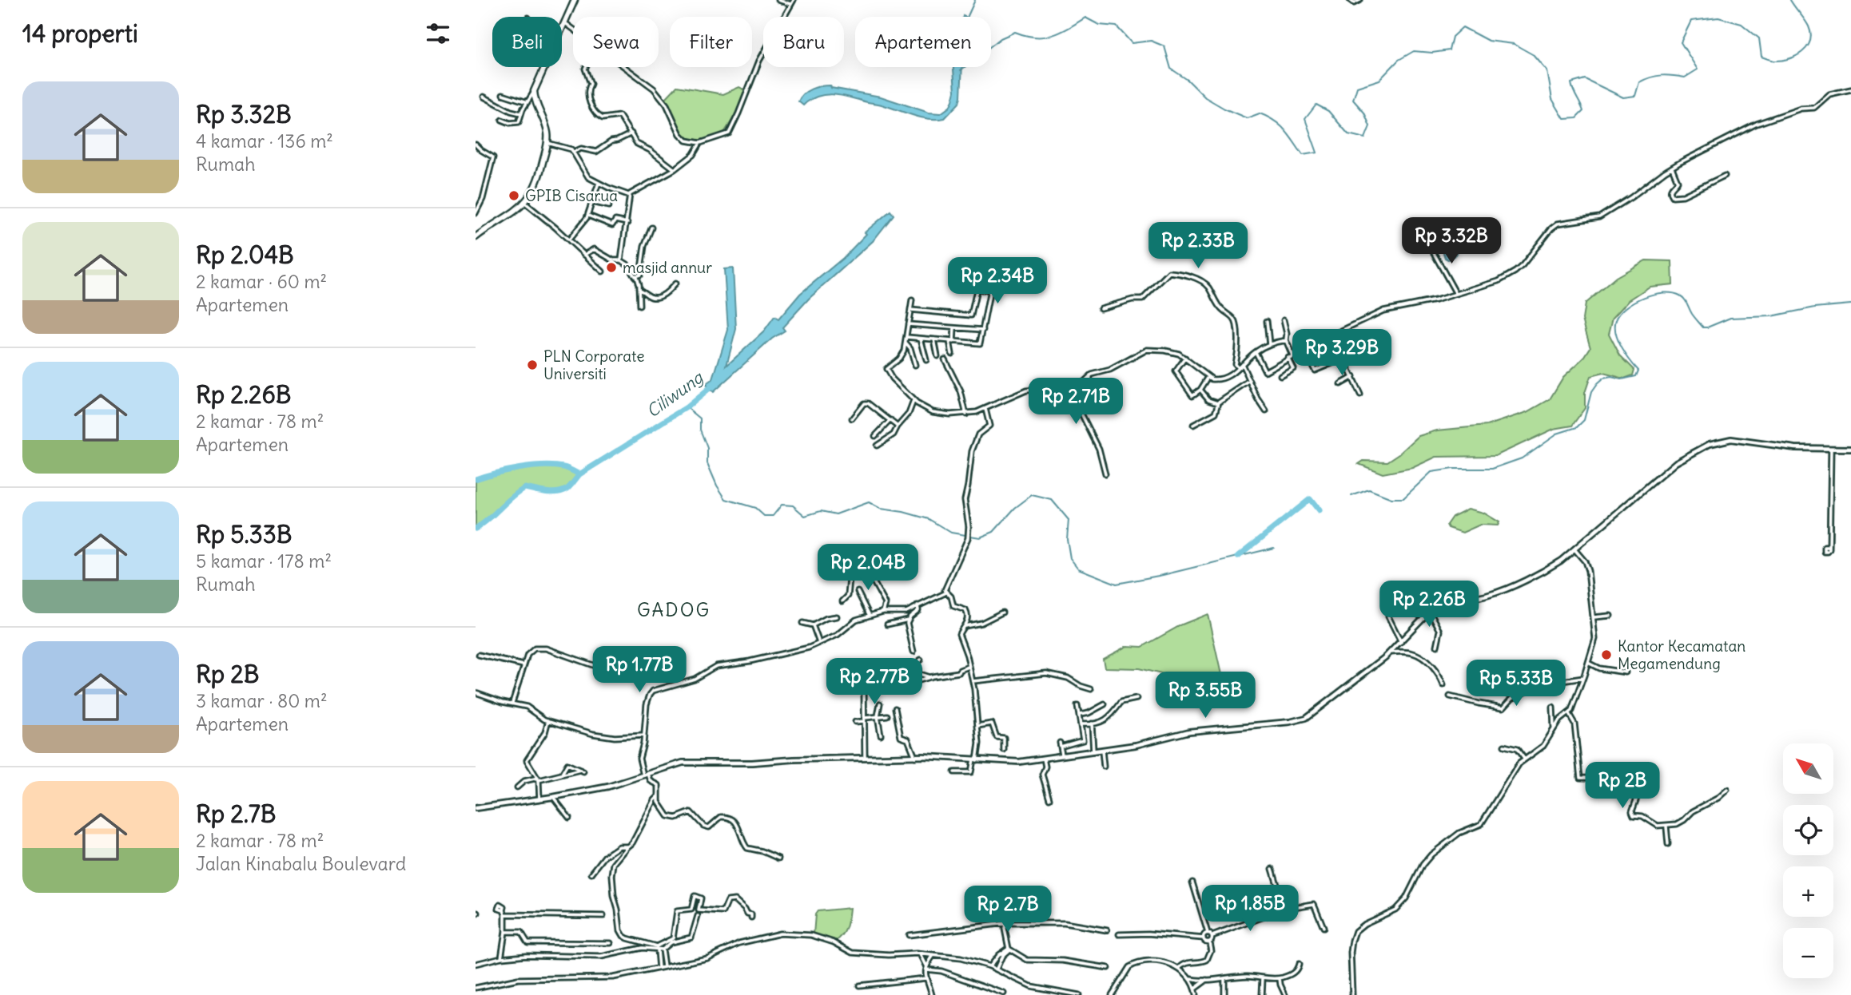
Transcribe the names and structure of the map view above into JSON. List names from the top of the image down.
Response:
{
  "districts": ["GADOG"],
  "water": ["Ciliwung"],
  "places": [
    "GPIB Cisarua",
    "masjid annur",
    "PLN Corporate Universiti",
    "Kantor Kecamatan Megamendung"
  ],
  "north": "top left",
  "page": {
    "heading": "14 properti",
    "chip": [
      "Beli",
      "Sewa",
      "Filter",
      "Baru",
      "Apartemen"
    ],
    "list": [
      {
        "name": "Rp 3.32B",
        "note": "4 kamar · 136 m² · Rumah"
      },
      {
        "name": "Rp 2.04B",
        "note": "2 kamar · 60 m² · Apartemen"
      },
      {
        "name": "Rp 2.26B",
        "note": "2 kamar · 78 m² · Apartemen"
      },
      {
        "name": "Rp 5.33B",
        "note": "5 kamar · 178 m² · Rumah"
      },
      {
        "name": "Rp 2B",
        "note": "3 kamar · 80 m² · Apartemen"
      },
      {
        "name": "Rp 2.7B",
        "note": "2 kamar · 78 m² · Jalan Kinabalu Boulevard"
      }
    ],
    "price": [
      "Rp 3.32B",
      "Rp 2.33B",
      "Rp 2.34B",
      "Rp 3.29B",
      "Rp 2.71B",
      "Rp 2.04B",
      "Rp 2.26B",
      "Rp 1.77B",
      "Rp 2.77B",
      "Rp 5.33B",
      "Rp 3.55B",
      "Rp 2B",
      "Rp 1.85B",
      "Rp 2.7B"
    ],
    "map_buttons": ["+", "−"]
  }
}
